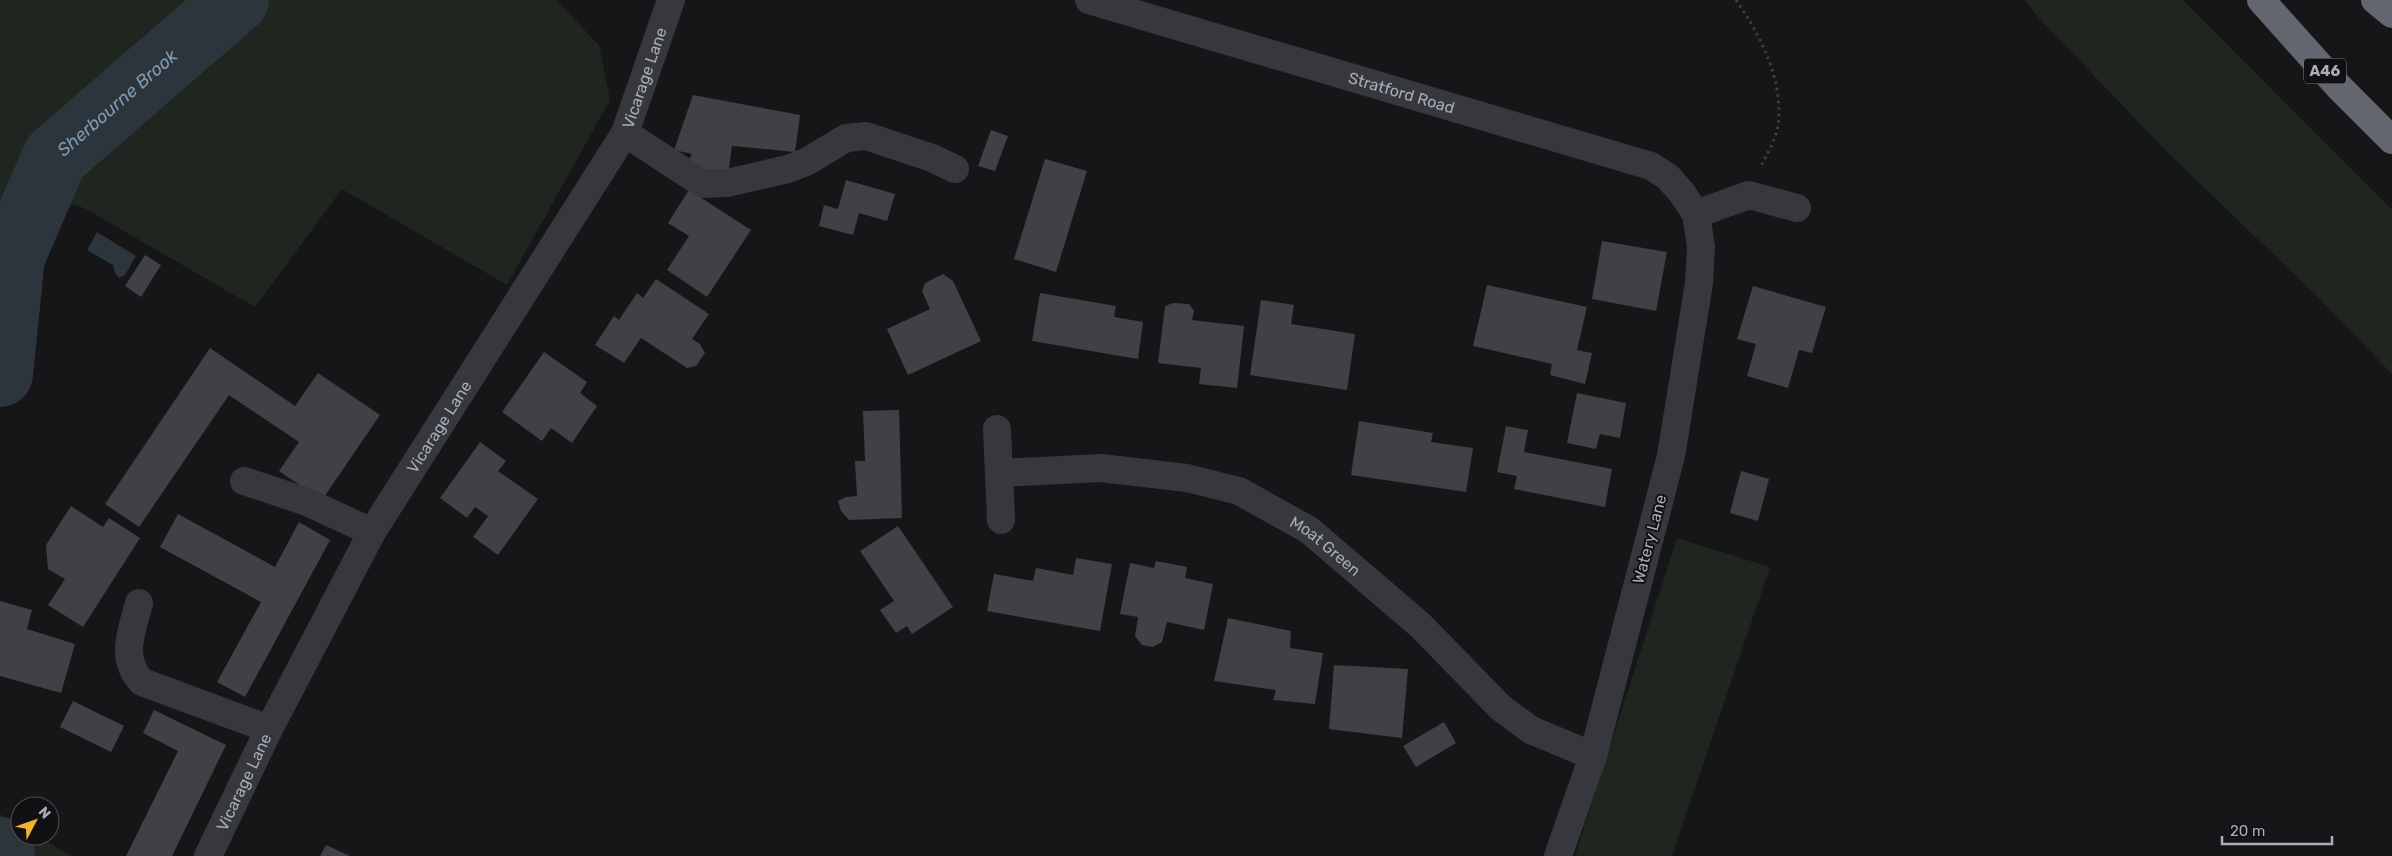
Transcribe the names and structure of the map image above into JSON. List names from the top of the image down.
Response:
{
  "streets": {
    "highway": ["A46"],
    "street": [
      "Vicarage Lane",
      "Stratford Road",
      "Watery Lane",
      "Moat Green"
    ]
  },
  "crossings": [
    ["Stratford Road", "Watery Lane"],
    ["Watery Lane", "Moat Green"]
  ],
  "water": ["Sherbourne Brook"],
  "scale_bar": "20 m",
  "north": "top right"
}
